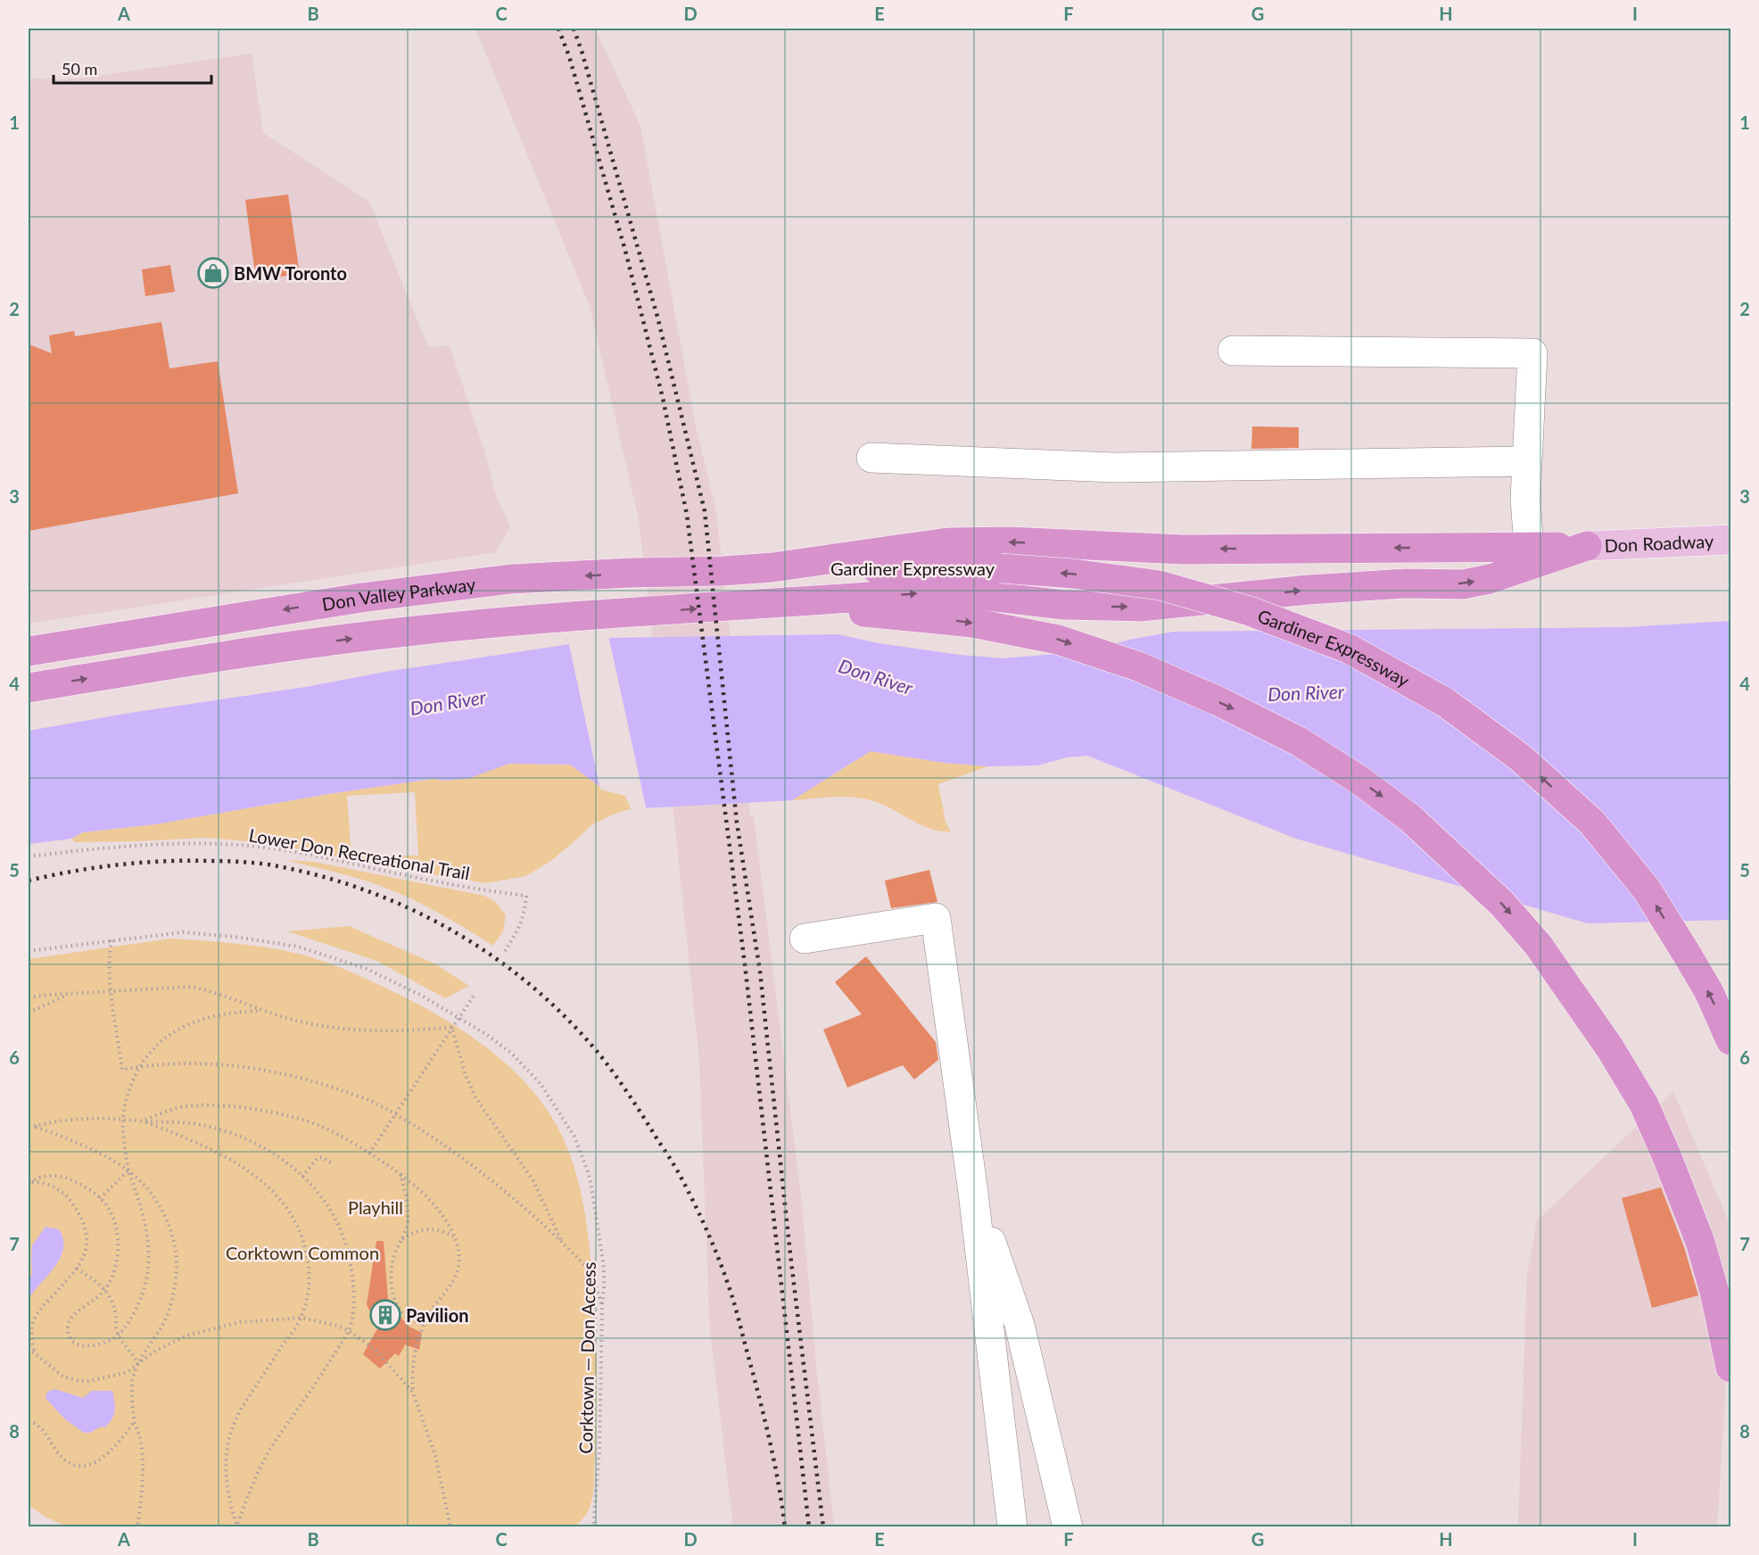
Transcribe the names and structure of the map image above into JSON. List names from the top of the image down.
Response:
{
  "streets": {
    "highway": ["Gardiner Expressway", "Don Valley Parkway"],
    "main road": ["Don Roadway"],
    "path": ["Lower Don Recreational Trail", "Corktown — Don Access"]
  },
  "crossings": [
    ["Gardiner Expressway", "Don Valley Parkway"]
  ],
  "one_way": ["Gardiner Expressway"],
  "water": ["Don River"],
  "parks": ["Playhill", "Corktown Common"],
  "places": {
    "shop": ["BMW Toronto"],
    "building": ["Pavilion"]
  },
  "scale_bar": "50 m",
  "grid": {
    "columns": [
      "A",
      "B",
      "C",
      "D",
      "E",
      "F",
      "G",
      "H",
      "I"
    ],
    "rows": [
      "1",
      "2",
      "3",
      "4",
      "5",
      "6",
      "7",
      "8"
    ]
  }
}
